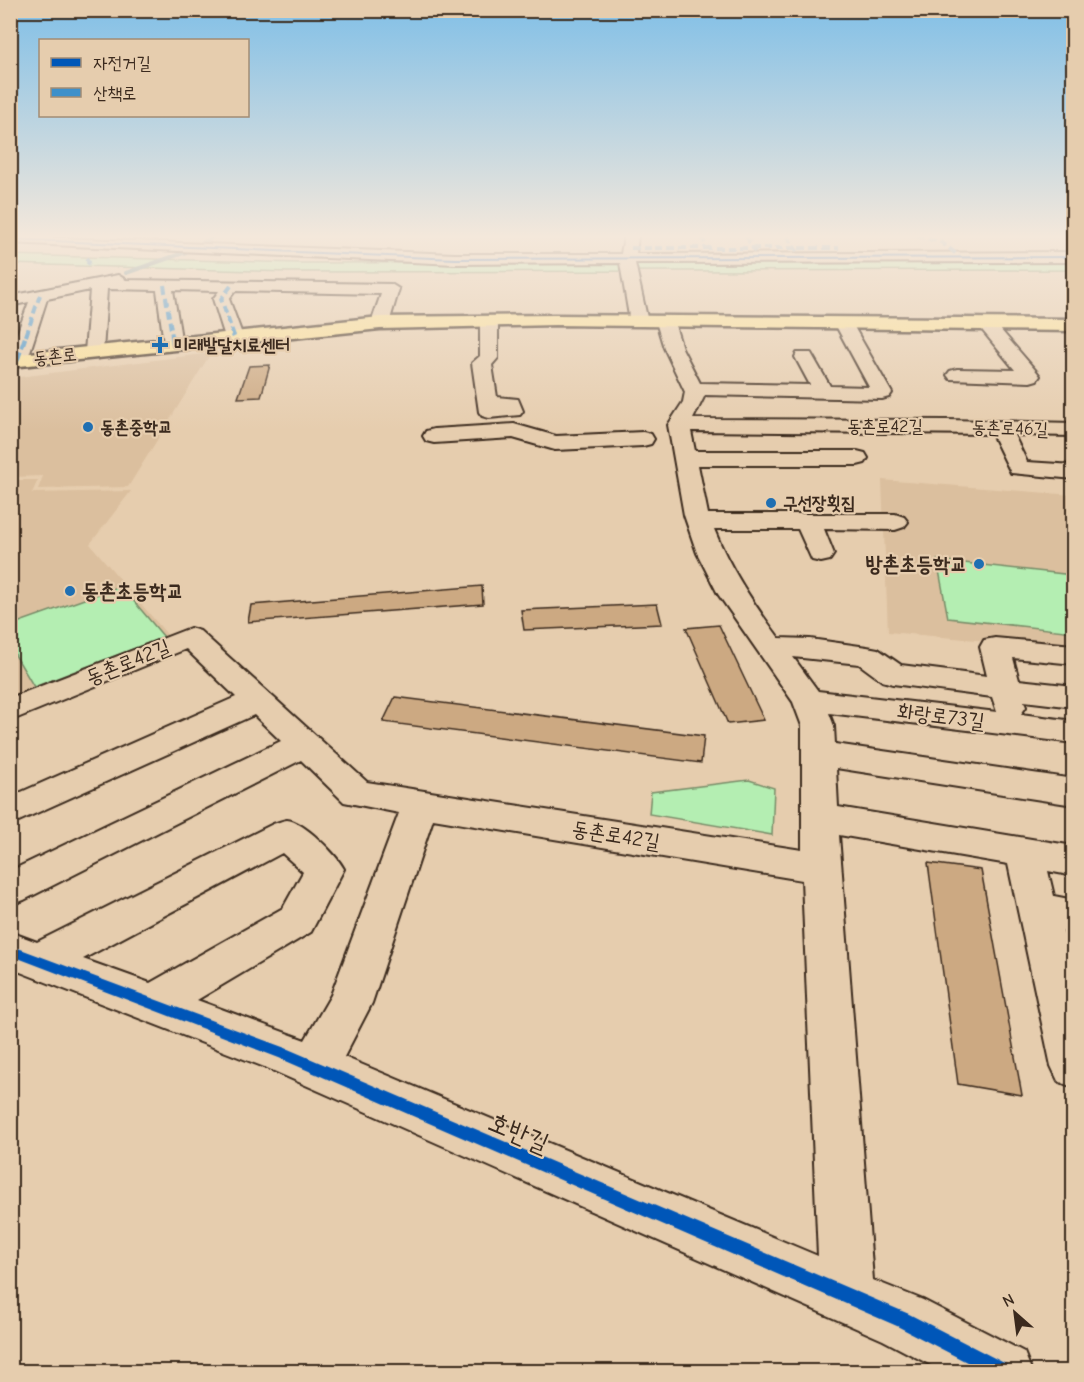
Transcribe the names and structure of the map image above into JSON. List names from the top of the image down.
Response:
{
  "streets": {
    "main road": ["동촌로"],
    "street": [
      "동촌로42길",
      "동촌로46길",
      "화랑로73길",
      "호반길"
    ]
  },
  "crossings": [
    ["동촌로42길", "동촌로46길"]
  ],
  "places": {
    "health": ["미래발달치료센터"],
    "other": [
      "동촌중학교",
      "구선장횟집",
      "방촌초등학교",
      "동촌초등학교"
    ]
  },
  "legend": ["자전거길", "산책로"],
  "north": "top left"
}
